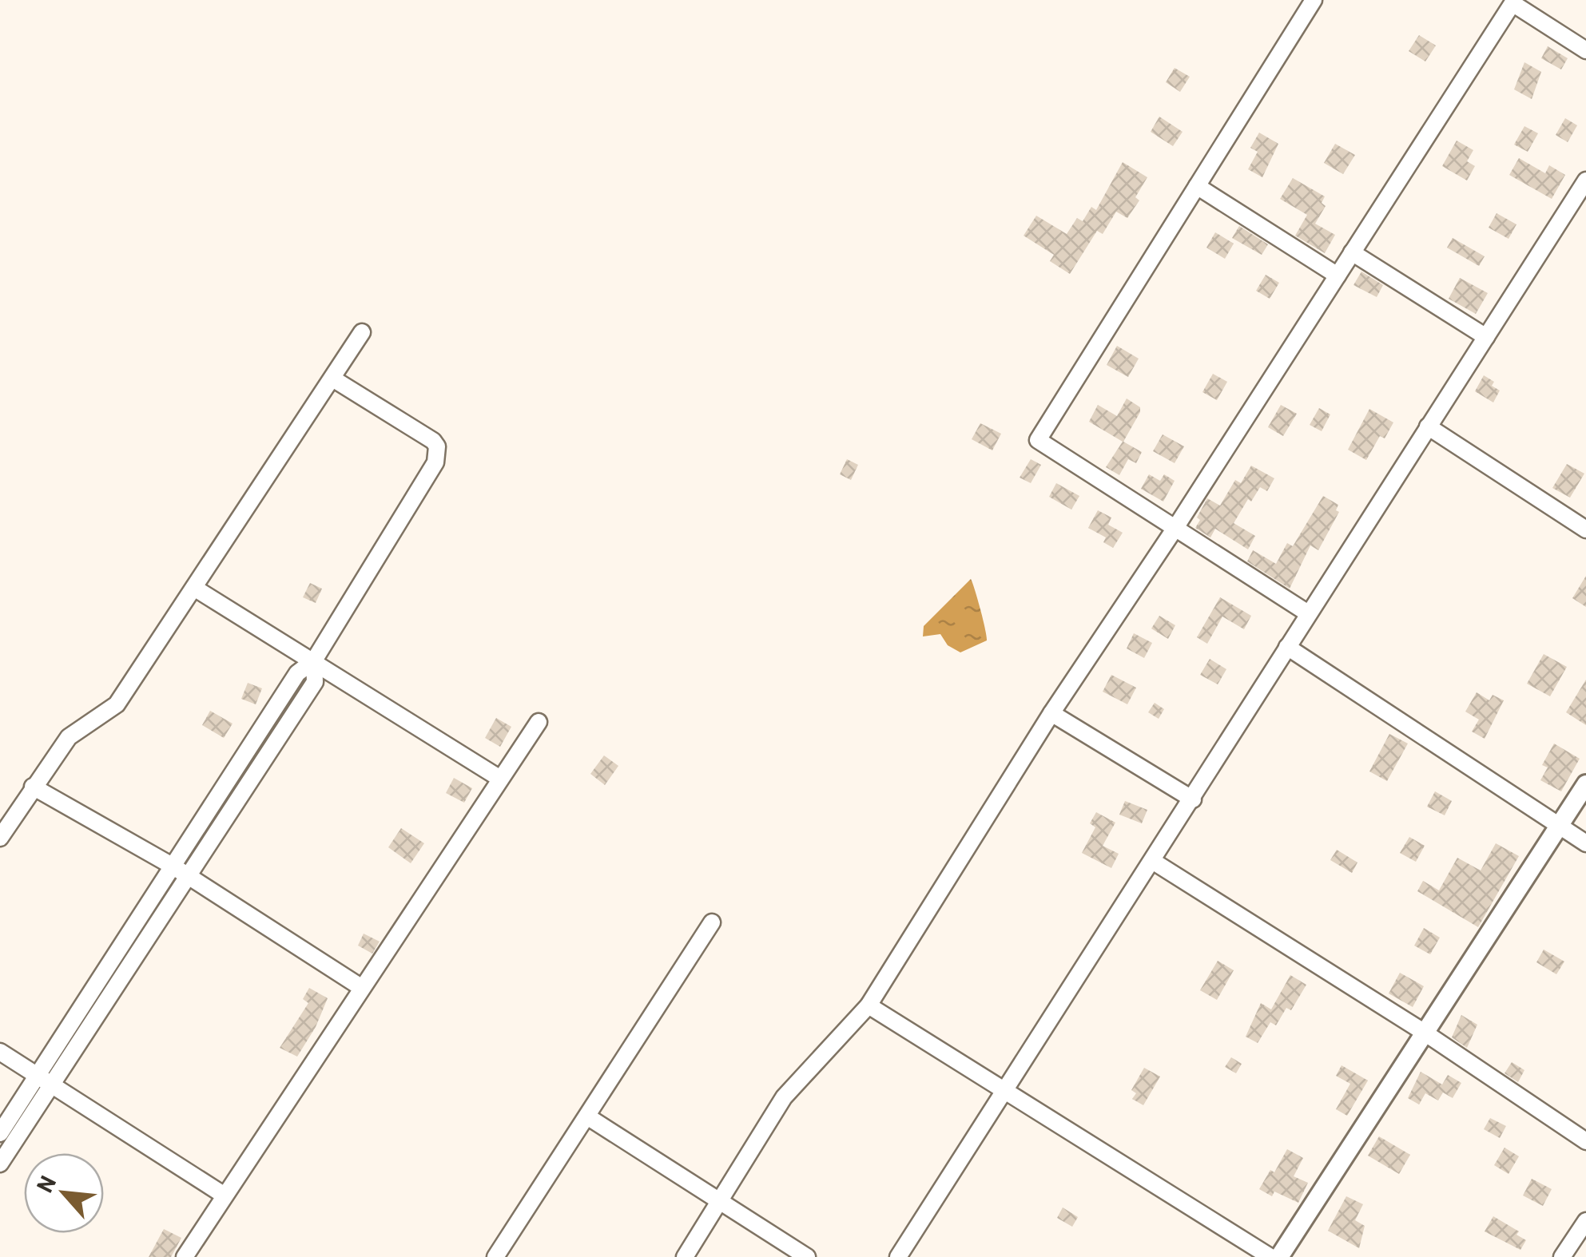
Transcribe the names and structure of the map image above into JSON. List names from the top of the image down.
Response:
{
  "north": "top left"
}
